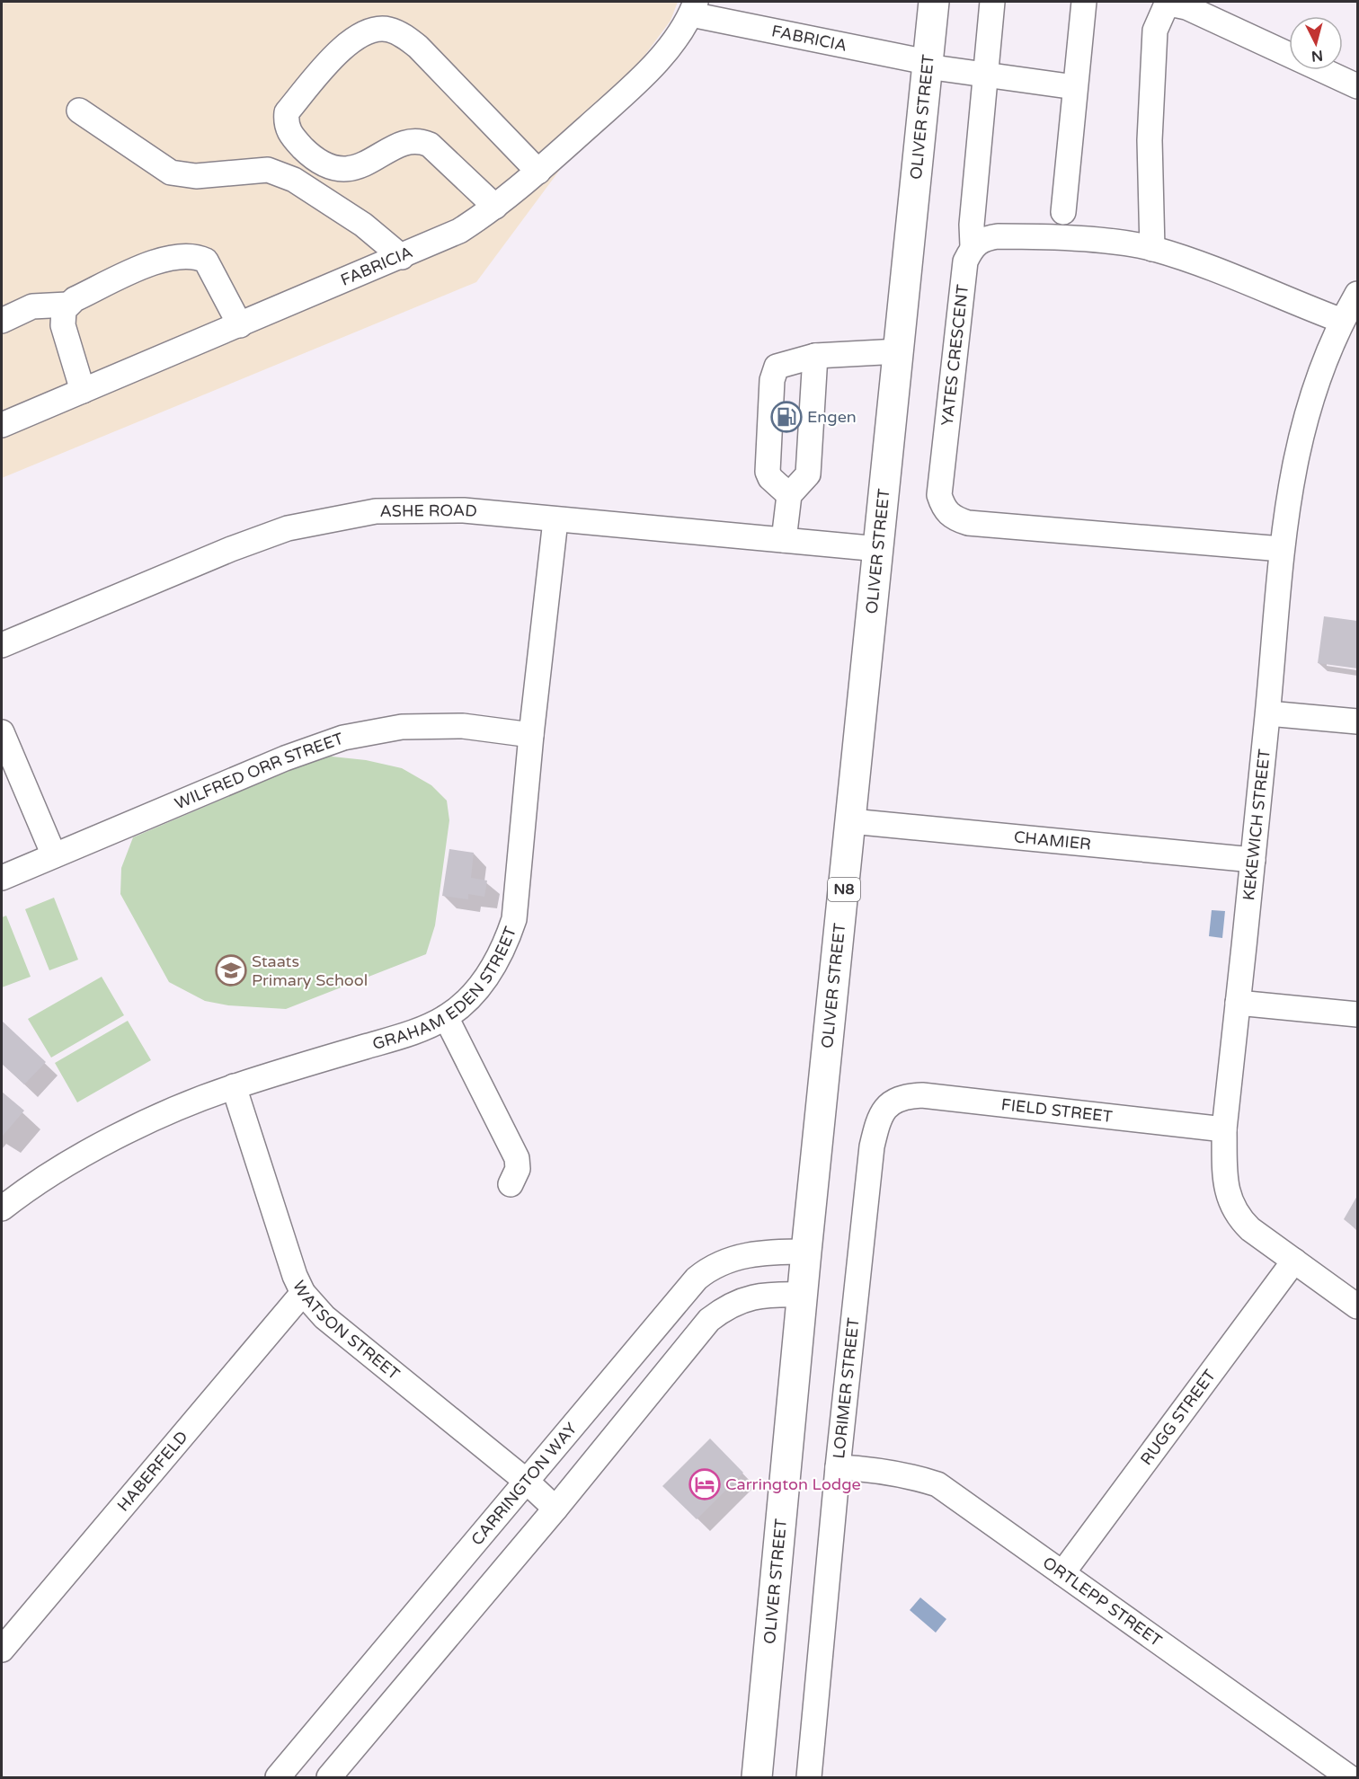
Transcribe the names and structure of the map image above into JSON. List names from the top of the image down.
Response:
{
  "streets": {
    "highway": ["OLIVER STREET", "N8"],
    "street": [
      "FABRICIA",
      "YATES CRESCENT",
      "ASHE ROAD",
      "WILFRED ORR STREET",
      "KEKEWICH STREET",
      "CHAMIER",
      "GRAHAM EDEN STREET",
      "FIELD STREET",
      "WATSON STREET",
      "LORIMER STREET",
      "RUGG STREET",
      "HABERFELD",
      "CARRINGTON WAY",
      "ORTLEPP STREET"
    ]
  },
  "crossings": [
    ["FABRICIA", "OLIVER STREET"],
    ["OLIVER STREET", "ASHE ROAD"],
    ["OLIVER STREET", "CHAMIER"],
    ["OLIVER STREET", "CARRINGTON WAY"],
    ["YATES CRESCENT", "KEKEWICH STREET"],
    ["ASHE ROAD", "GRAHAM EDEN STREET"],
    ["WILFRED ORR STREET", "GRAHAM EDEN STREET"],
    ["KEKEWICH STREET", "CHAMIER"],
    ["KEKEWICH STREET", "FIELD STREET"],
    ["KEKEWICH STREET", "RUGG STREET"],
    ["GRAHAM EDEN STREET", "WATSON STREET"],
    ["FIELD STREET", "LORIMER STREET"],
    ["WATSON STREET", "HABERFELD"],
    ["WATSON STREET", "CARRINGTON WAY"],
    ["LORIMER STREET", "ORTLEPP STREET"],
    ["RUGG STREET", "ORTLEPP STREET"]
  ],
  "places": {
    "fuel station": ["Engen"],
    "school or university": ["Staats Primary School"],
    "hotel": ["Carrington Lodge"]
  },
  "north": "bottom"
}
